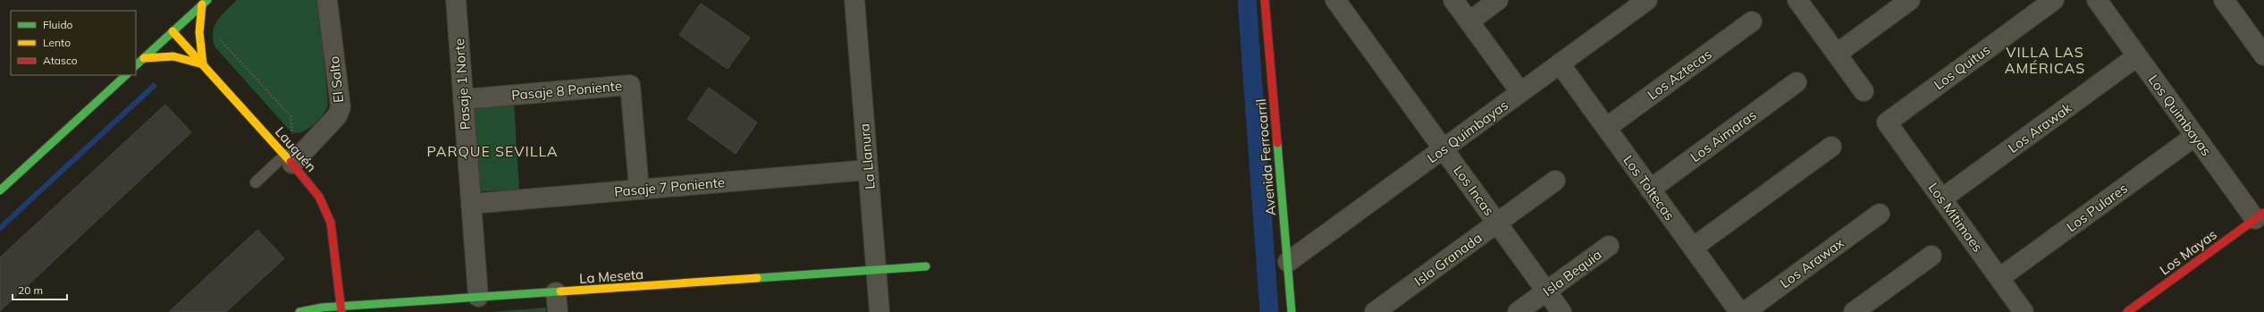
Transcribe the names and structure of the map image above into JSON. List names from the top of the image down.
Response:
{
  "streets": {
    "street": [
      "Los Quitus",
      "Los Aztecas",
      "El Salto",
      "Pasaje 1 Norte",
      "Pasaje 8 Poniente",
      "Los Quimbayas",
      "Los Arawak",
      "Los Aimaras",
      "Lauquén",
      "La Llanura",
      "Avenida Ferrocarril",
      "Pasaje 7 Poniente",
      "Los Toltecas",
      "Los Incas",
      "Los Pulares",
      "Los Mitimaes",
      "Los Mayas",
      "Isla Granada",
      "Los Arawax",
      "Isla Bequia",
      "La Meseta"
    ]
  },
  "crossings": [
    ["Los Quitus", "Los Mitimaes"],
    ["Los Aztecas", "Los Toltecas"],
    ["El Salto", "Lauquén"],
    ["Pasaje 1 Norte", "Pasaje 8 Poniente"],
    ["Pasaje 1 Norte", "Pasaje 7 Poniente"],
    ["Pasaje 1 Norte", "La Meseta"],
    ["Pasaje 8 Poniente", "Pasaje 7 Poniente"],
    ["Los Quimbayas", "Los Arawak"],
    ["Los Quimbayas", "Avenida Ferrocarril"],
    ["Los Quimbayas", "Los Toltecas"],
    ["Los Quimbayas", "Los Incas"],
    ["Los Quimbayas", "Los Pulares"],
    ["Los Quimbayas", "Los Mayas"],
    ["Los Arawak", "Los Mitimaes"],
    ["Los Aimaras", "Los Toltecas"],
    ["Lauquén", "La Meseta"],
    ["La Llanura", "Pasaje 7 Poniente"],
    ["La Llanura", "La Meseta"],
    ["Los Incas", "Isla Granada"],
    ["Los Incas", "Isla Bequia"],
    ["Los Pulares", "Los Mitimaes"]
  ],
  "districts": ["VILLA LAS AMÉRICAS", "PARQUE SEVILLA"],
  "legend": ["Fluido", "Lento", "Atasco"],
  "scale_bar": "20 m"
}
